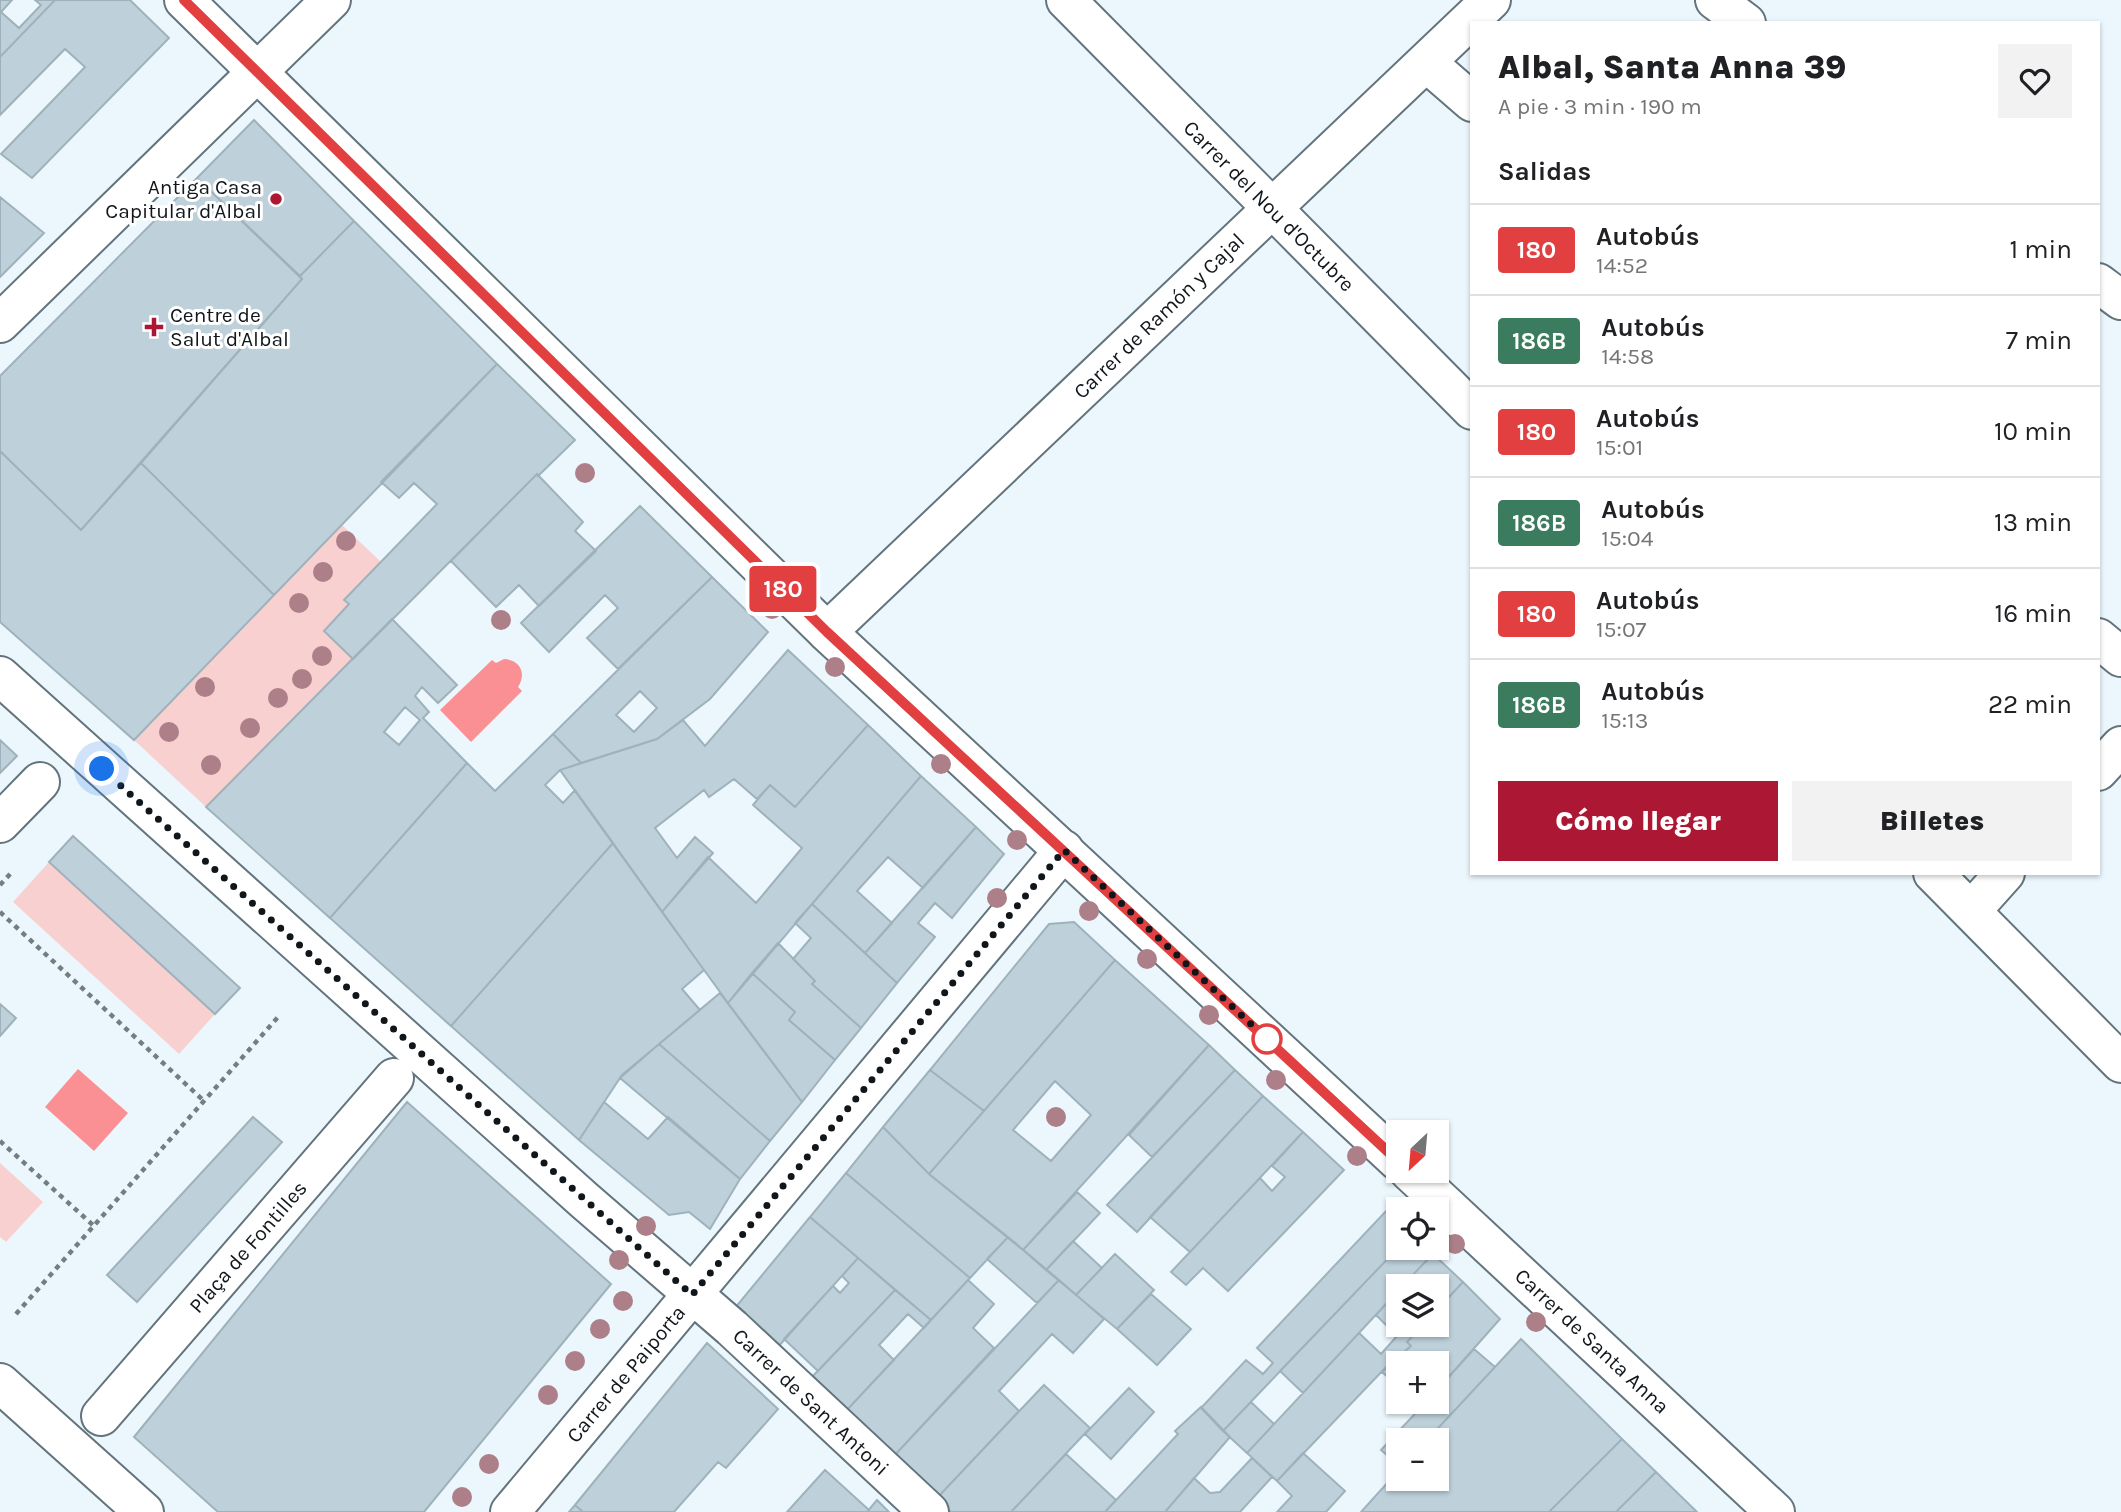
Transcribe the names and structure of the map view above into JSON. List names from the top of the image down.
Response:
{
  "streets": {
    "street": [
      "Carrer del Nou d'Octubre",
      "Carrer de Ramón y Cajal",
      "Plaça de Fontilles",
      "Carrer de Santa Anna",
      "Carrer de Paiporta",
      "Carrer de Sant Antoni"
    ]
  },
  "crossings": [
    ["Carrer del Nou d'Octubre", "Carrer de Ramón y Cajal"],
    ["Carrer de Paiporta", "Carrer de Sant Antoni"]
  ],
  "places": {
    "other": ["Antiga Casa Capitular d'Albal"],
    "health": ["Centre de Salut d'Albal"]
  },
  "lines": ["bus line 180"],
  "north": "bottom left",
  "page": {
    "on_map": "180",
    "heading": [
      ["Albal, Santa Anna 39", "A pie · 3 min · 190 m"],
      "Salidas"
    ],
    "list": [
      {
        "mark": "180",
        "name": "Autobús",
        "note": "14:52",
        "value": "1 min"
      },
      {
        "mark": "186B",
        "name": "Autobús",
        "note": "14:58",
        "value": "7 min"
      },
      {
        "mark": "180",
        "name": "Autobús",
        "note": "15:01",
        "value": "10 min"
      },
      {
        "mark": "186B",
        "name": "Autobús",
        "note": "15:04",
        "value": "13 min"
      },
      {
        "mark": "180",
        "name": "Autobús",
        "note": "15:07",
        "value": "16 min"
      },
      {
        "mark": "186B",
        "name": "Autobús",
        "note": "15:13",
        "value": "22 min"
      }
    ],
    "buttons": ["Cómo llegar", "Billetes"],
    "map_buttons": ["+", "−"]
  }
}
